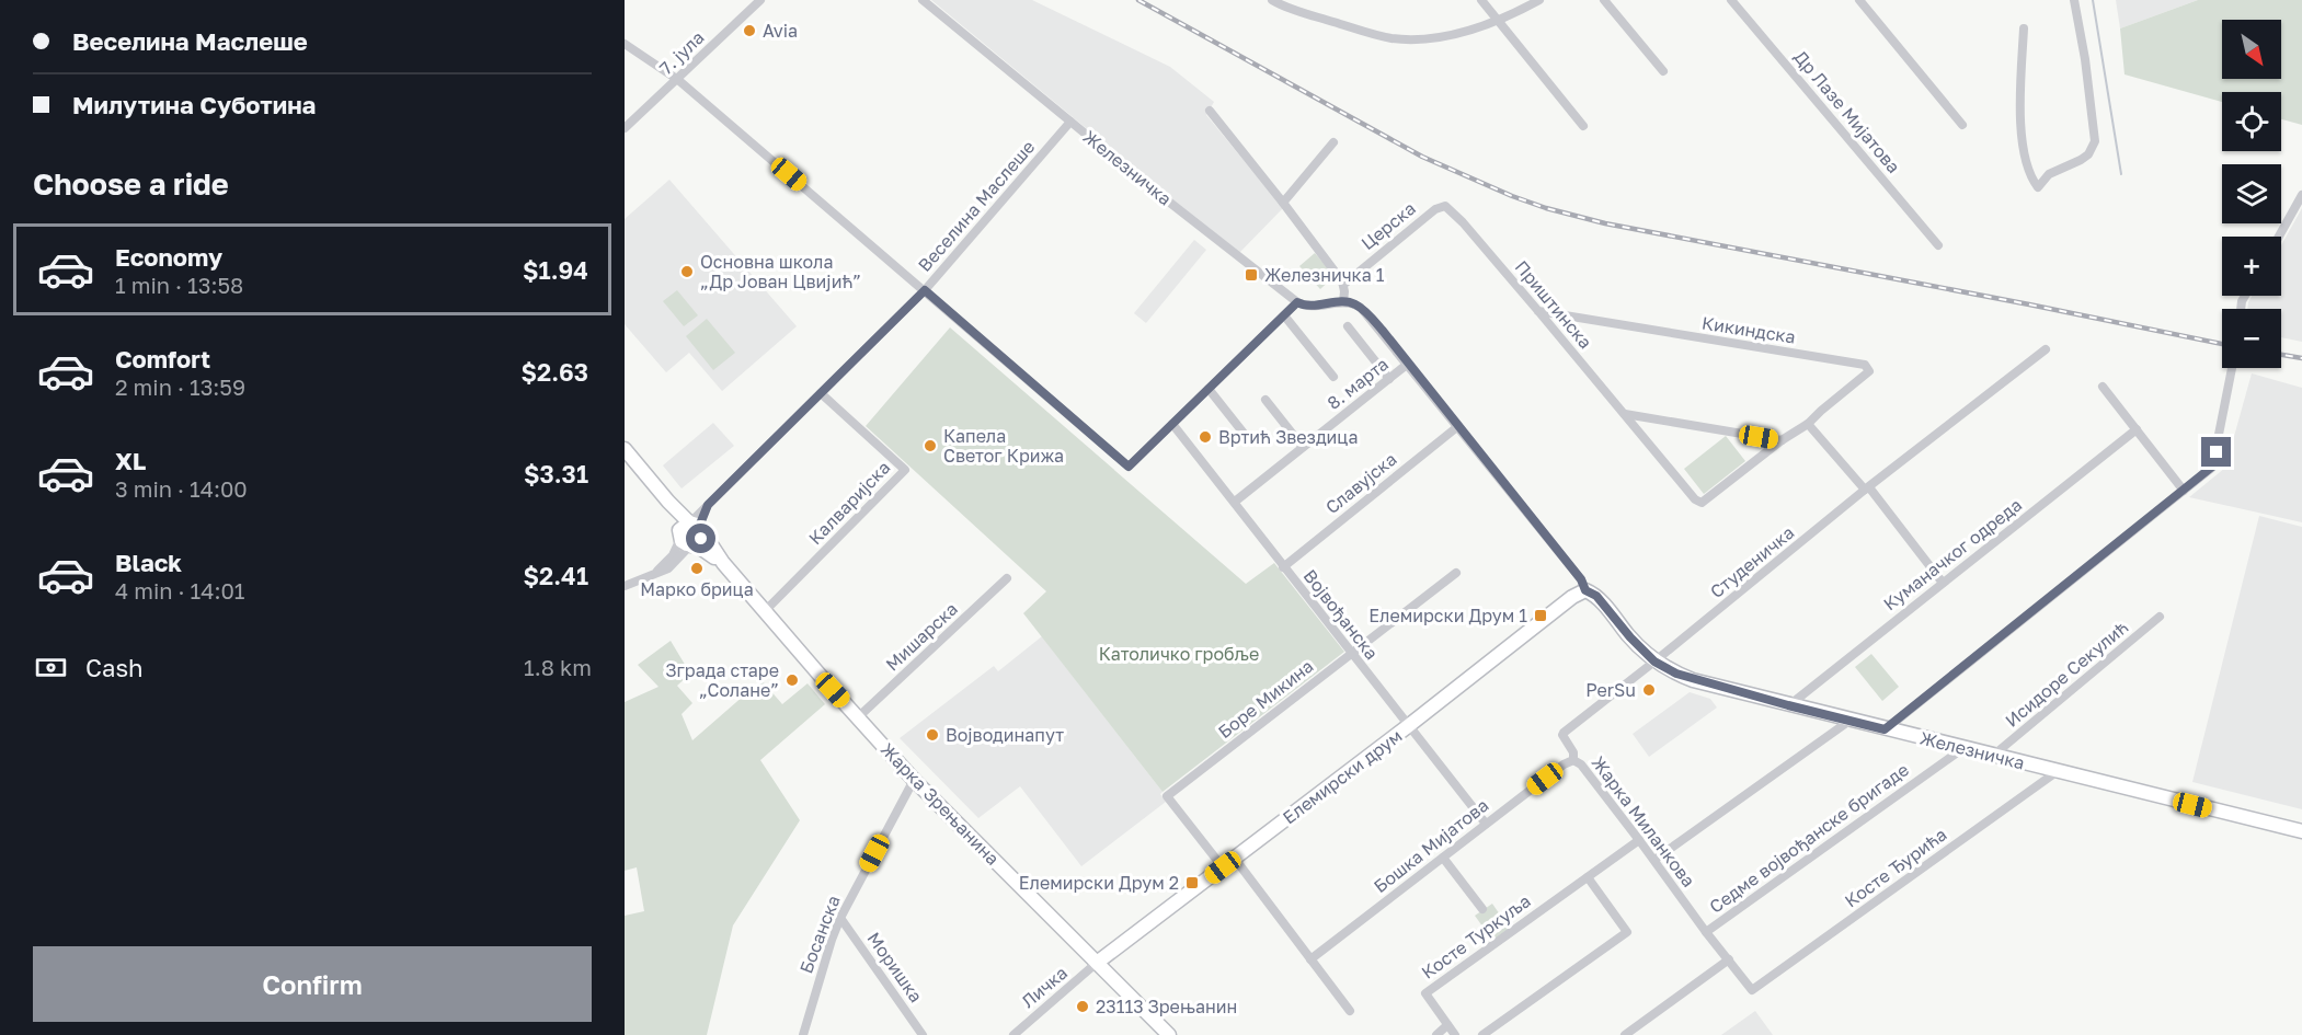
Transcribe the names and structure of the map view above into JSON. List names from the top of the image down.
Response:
{
  "streets": {
    "street": [
      "7. јула",
      "Др Лазе Мијатова",
      "Железничка",
      "Веселина Маслеше",
      "Церска",
      "Приштинска",
      "Кикиндска",
      "8. марта",
      "Славујска",
      "Калваријска",
      "Куманачког одреда",
      "Студеничка",
      "Војвођанска",
      "Мишарска",
      "Исидоре Секулић",
      "Боре Микина",
      "Елемирски друм",
      "Жарка Зрењанина",
      "Жарка Миланкова",
      "Седме војвођанске бригаде",
      "Бошка Мијатова",
      "Косте Ђурића",
      "Босанска",
      "Косте Туркуља",
      "Моришка",
      "Личка"
    ]
  },
  "crossings": [
    ["Железничка", "Веселина Маслеше"],
    ["Железничка", "8. марта"],
    ["Железничка", "Славујска"],
    ["Железничка", "Куманачког одреда"],
    ["Железничка", "Студеничка"],
    ["Железничка", "Исидоре Секулић"],
    ["Железничка", "Елемирски друм"],
    ["Железничка", "Жарка Миланкова"],
    ["Железничка", "Седме војвођанске бригаде"],
    ["Железничка", "Косте Ђурића"],
    ["Веселина Маслеше", "Калваријска"],
    ["Веселина Маслеше", "Жарка Зрењанина"],
    ["Церска", "Приштинска"],
    ["Приштинска", "Кикиндска"],
    ["8. марта", "Војвођанска"],
    ["Славујска", "Војвођанска"],
    ["Калваријска", "Жарка Зрењанина"],
    ["Студеничка", "Жарка Миланкова"],
    ["Војвођанска", "Боре Микина"],
    ["Војвођанска", "Елемирски друм"],
    ["Војвођанска", "Бошка Мијатова"],
    ["Мишарска", "Жарка Зрењанина"],
    ["Боре Микина", "Елемирски друм"],
    ["Елемирски друм", "Жарка Зрењанина"],
    ["Елемирски друм", "Личка"],
    ["Жарка Зрењанина", "Босанска"],
    ["Жарка Зрењанина", "Личка"],
    ["Жарка Миланкова", "Седме војвођанске бригаде"],
    ["Жарка Миланкова", "Бошка Мијатова"],
    ["Жарка Миланкова", "Косте Ђурића"],
    ["Жарка Миланкова", "Косте Туркуља"],
    ["Босанска", "Моришка"]
  ],
  "parks": ["Католичко гробље"],
  "places": {
    "other": [
      "Avia",
      "Основна школа „Др Јован Цвијић”",
      "Вртић Звездица",
      "Капела Светог Крижа",
      "Марко брица",
      "Зграда старе „Солане”",
      "PerSu",
      "Војводинапут",
      "23113 Зрењанин"
    ],
    "transit": ["Железничка 1", "Елемирски Друм 1", "Елемирски Друм 2"]
  },
  "north": "bottom right",
  "page": {
    "banner": ["Веселина Маслеше", "Милутина Суботина"],
    "map_buttons": ["+", "−"],
    "heading": "Choose a ride",
    "list": [
      {
        "name": "Economy",
        "note": "1 min · 13:58",
        "value": "$1.94"
      },
      {
        "name": "Comfort",
        "note": "2 min · 13:59",
        "value": "$2.63"
      },
      {
        "name": "XL",
        "note": "3 min · 14:00",
        "value": "$3.31"
      },
      {
        "name": "Black",
        "note": "4 min · 14:01",
        "value": "$2.41"
      }
    ],
    "pay": ["Cash", "1.8 km"],
    "buttons": "Confirm"
  }
}
